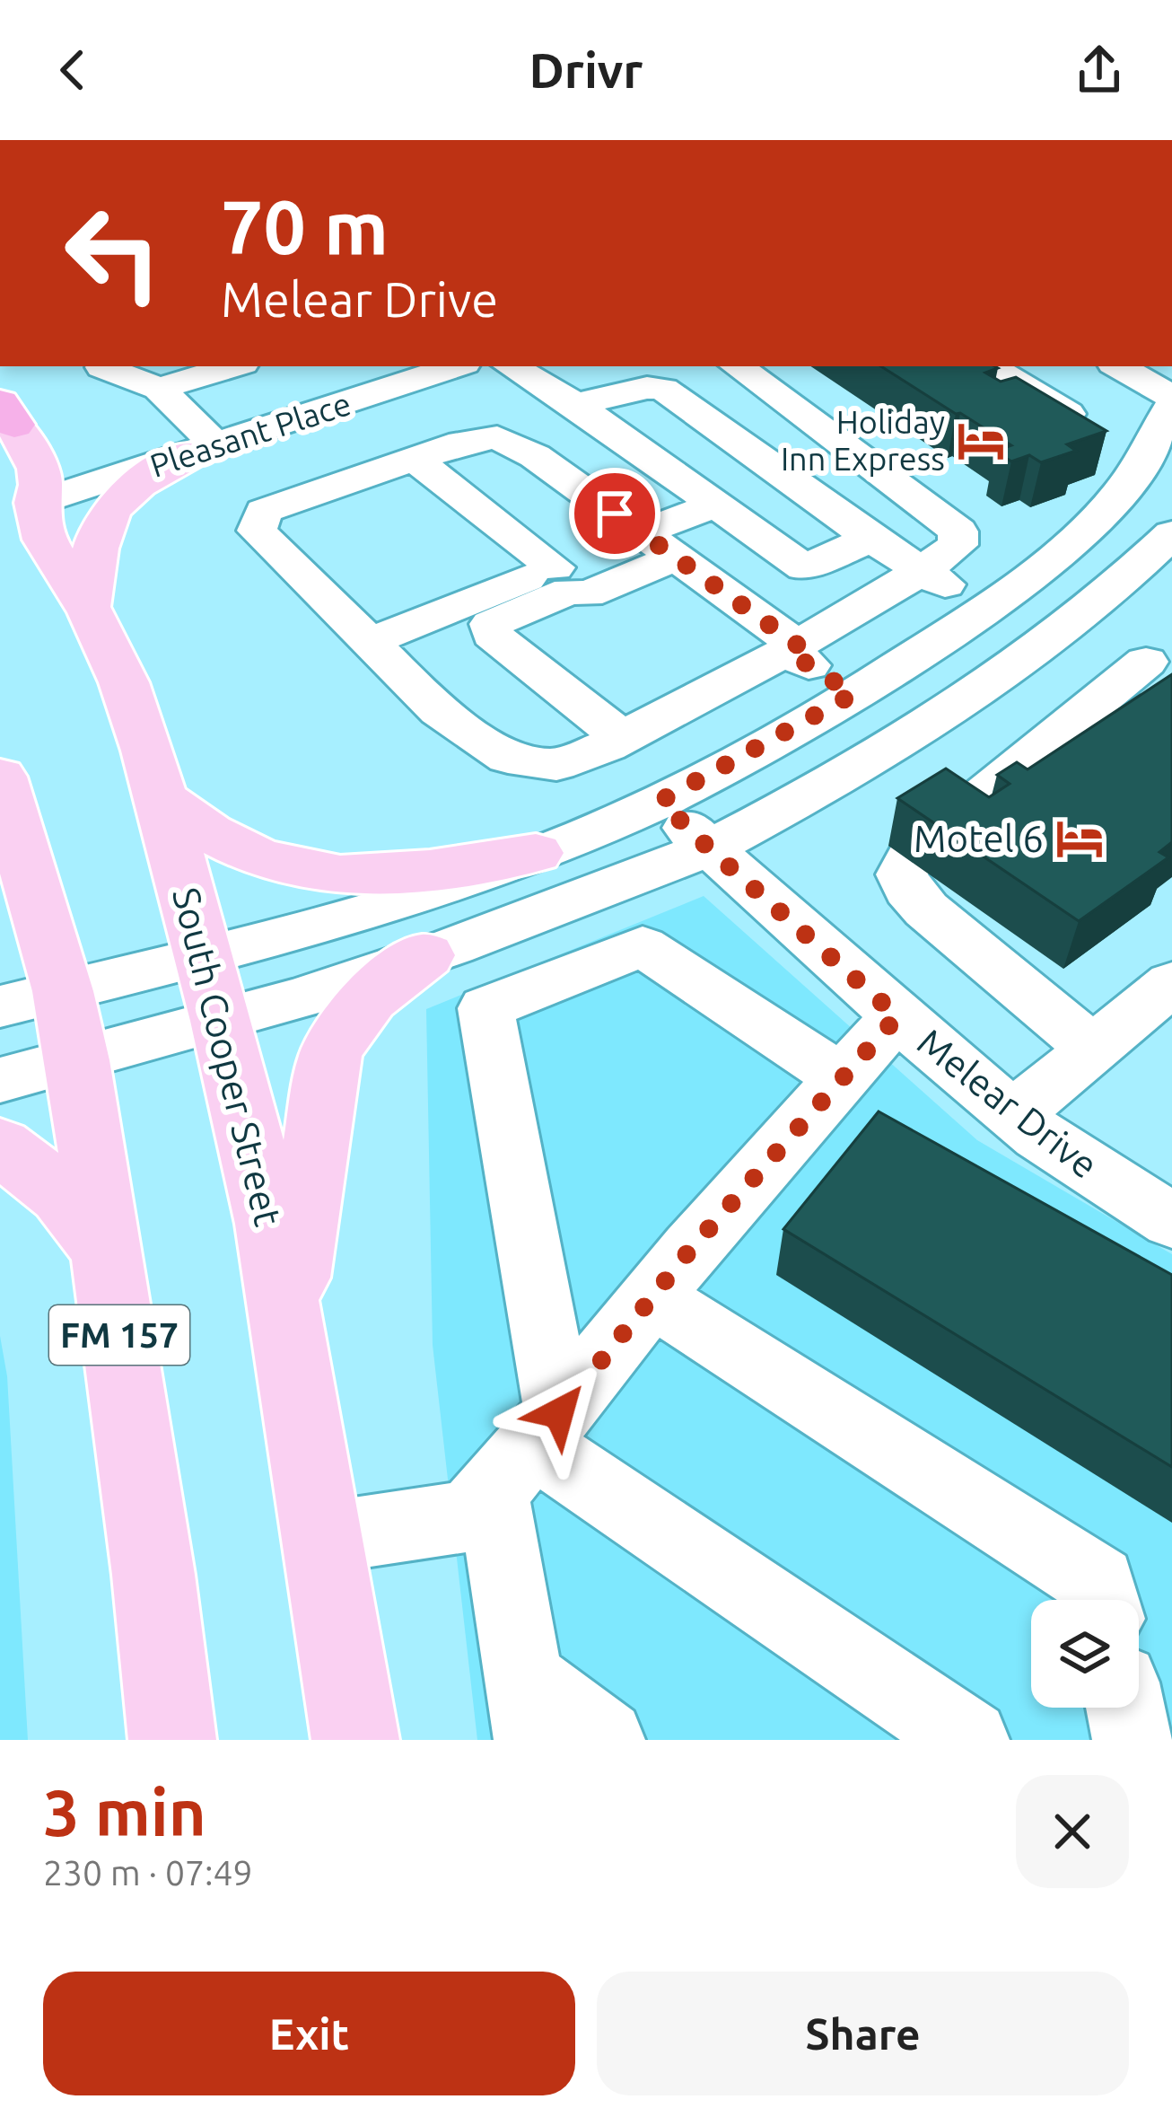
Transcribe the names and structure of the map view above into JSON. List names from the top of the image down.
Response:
{
  "streets": {
    "main road": ["South Cooper Street", "FM 157"],
    "street": ["Pleasant Place", "Melear Drive"]
  },
  "crossings": [
    ["Pleasant Place", "South Cooper Street"]
  ],
  "places": {
    "hotel": ["Holiday Inn Express", "Motel 6"]
  },
  "page": {
    "header": "Drivr",
    "turn": ["70 m", "Melear Drive"],
    "heading": ["3 min", "230 m · 07:49"],
    "buttons": ["Exit", "Share"]
  }
}
